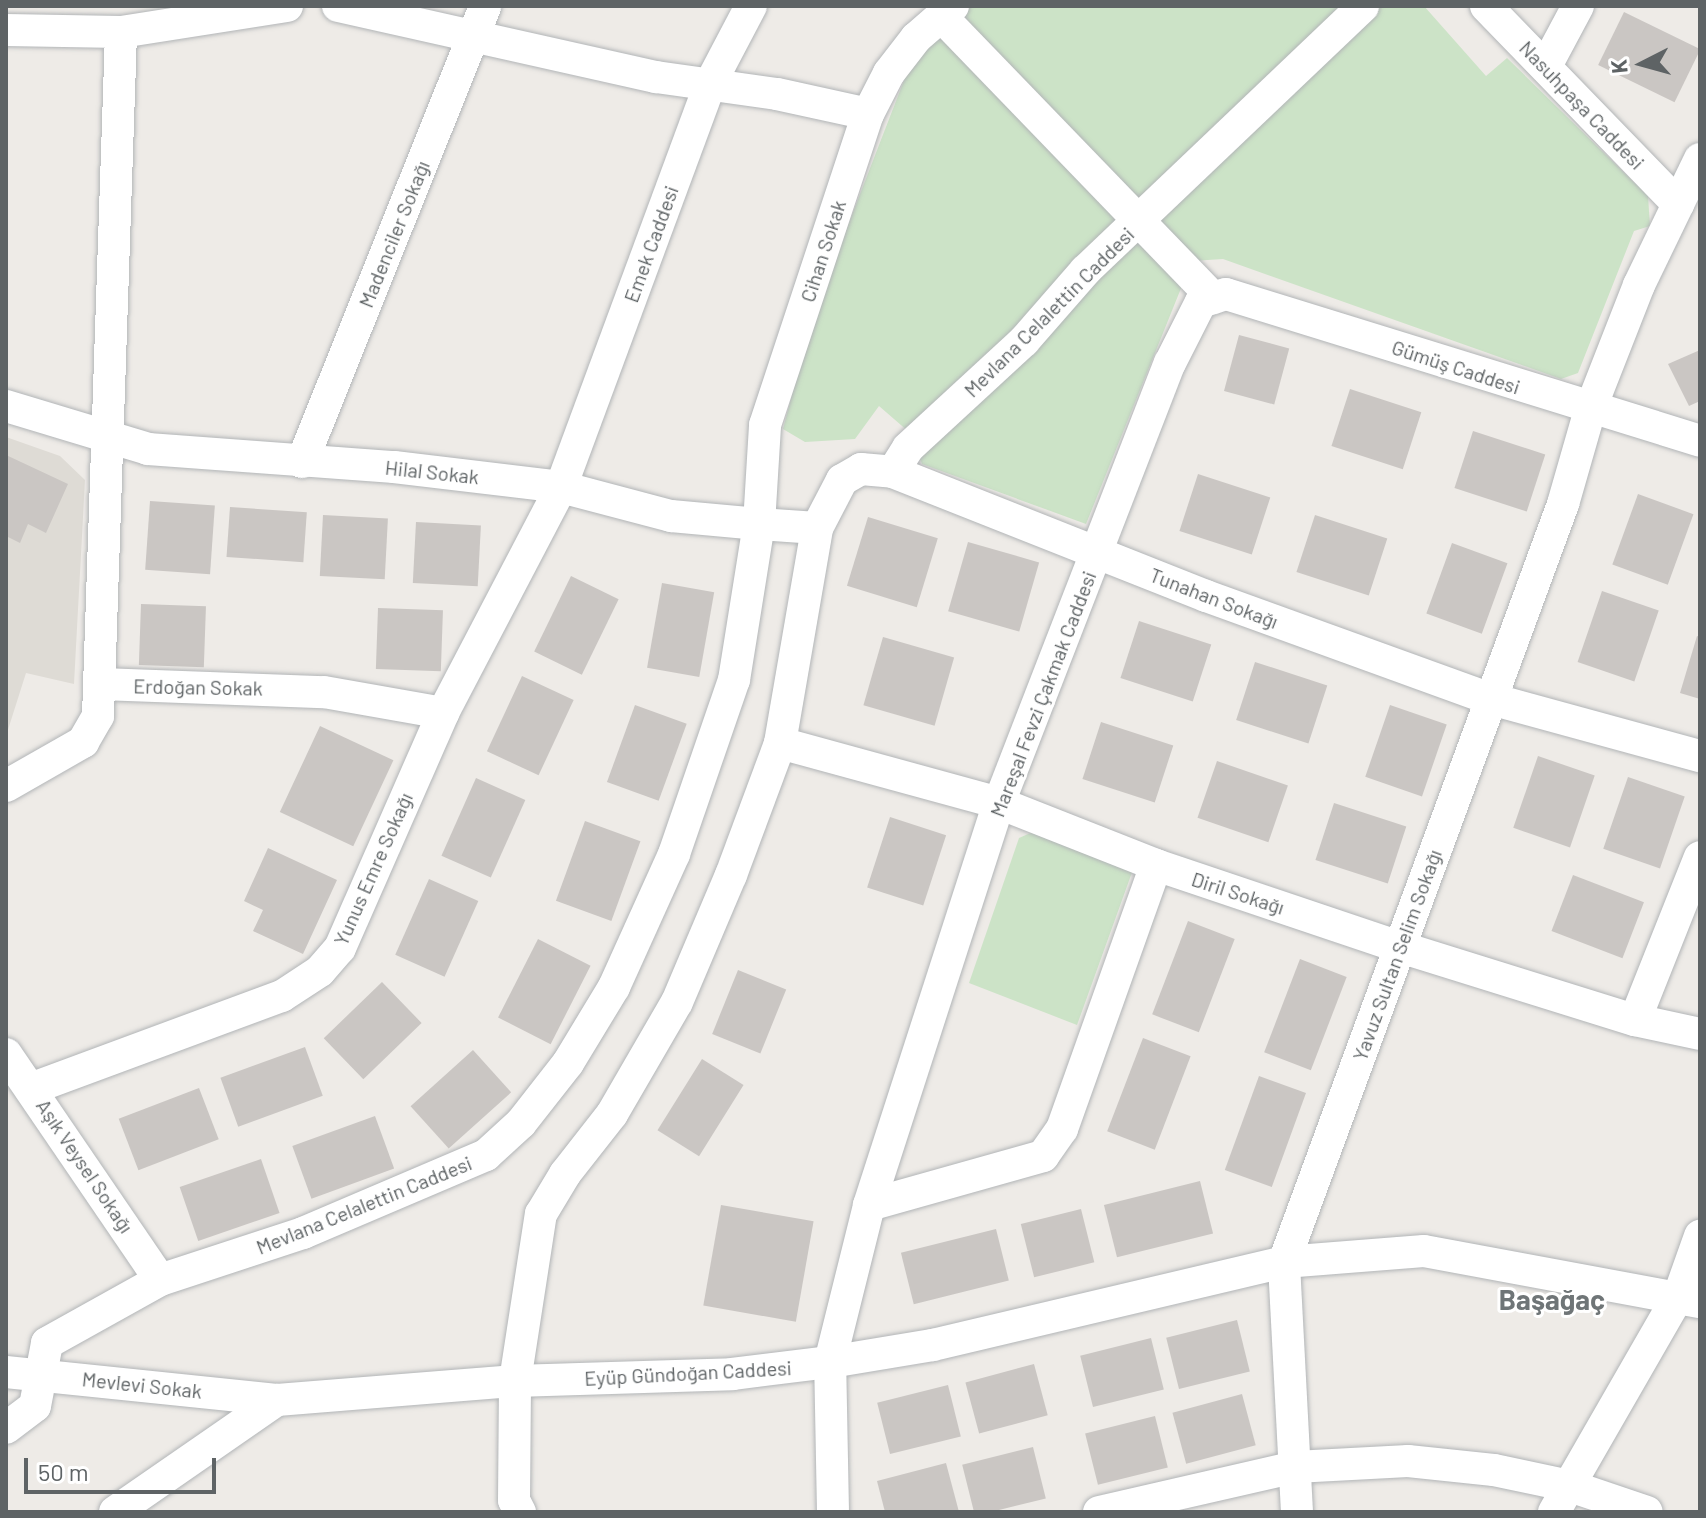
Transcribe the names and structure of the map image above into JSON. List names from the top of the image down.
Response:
{
  "streets": {
    "street": [
      "Nasuhpaşa Caddesi",
      "Madenciler Sokağı",
      "Emek Caddesi",
      "Cihan Sokak",
      "Mevlana Celalettin Caddesi",
      "Gümüş Caddesi",
      "Hilal Sokak",
      "Tunahan Sokağı",
      "Erdoğan Sokak",
      "Mareşal Fevzi Çakmak Caddesi",
      "Yunus Emre Sokağı",
      "Diril Sokağı",
      "Yavuz Sultan Selim Sokağı",
      "Aşık Veysel Sokağı",
      "Eyüp Gündoğan Caddesi",
      "Mevlevi Sokak"
    ]
  },
  "crossings": [
    ["Nasuhpaşa Caddesi", "Yavuz Sultan Selim Sokağı"],
    ["Madenciler Sokağı", "Hilal Sokak"],
    ["Emek Caddesi", "Hilal Sokak"],
    ["Emek Caddesi", "Yunus Emre Sokağı"],
    ["Cihan Sokak", "Mevlana Celalettin Caddesi"],
    ["Cihan Sokak", "Hilal Sokak"],
    ["Mevlana Celalettin Caddesi", "Hilal Sokak"],
    ["Mevlana Celalettin Caddesi", "Tunahan Sokağı"],
    ["Mevlana Celalettin Caddesi", "Aşık Veysel Sokağı"],
    ["Mevlana Celalettin Caddesi", "Mevlevi Sokak"],
    ["Gümüş Caddesi", "Mareşal Fevzi Çakmak Caddesi"],
    ["Gümüş Caddesi", "Yavuz Sultan Selim Sokağı"],
    ["Hilal Sokak", "Yunus Emre Sokağı"],
    ["Tunahan Sokağı", "Mareşal Fevzi Çakmak Caddesi"],
    ["Tunahan Sokağı", "Diril Sokağı"],
    ["Tunahan Sokağı", "Yavuz Sultan Selim Sokağı"],
    ["Tunahan Sokağı", "Eyüp Gündoğan Caddesi"],
    ["Erdoğan Sokak", "Yunus Emre Sokağı"],
    ["Mareşal Fevzi Çakmak Caddesi", "Diril Sokağı"],
    ["Mareşal Fevzi Çakmak Caddesi", "Eyüp Gündoğan Caddesi"],
    ["Yunus Emre Sokağı", "Aşık Veysel Sokağı"],
    ["Diril Sokağı", "Yavuz Sultan Selim Sokağı"],
    ["Yavuz Sultan Selim Sokağı", "Eyüp Gündoğan Caddesi"],
    ["Eyüp Gündoğan Caddesi", "Mevlevi Sokak"]
  ],
  "districts": ["Başağaç"],
  "scale_bar": "50 m",
  "north": "left"
}
